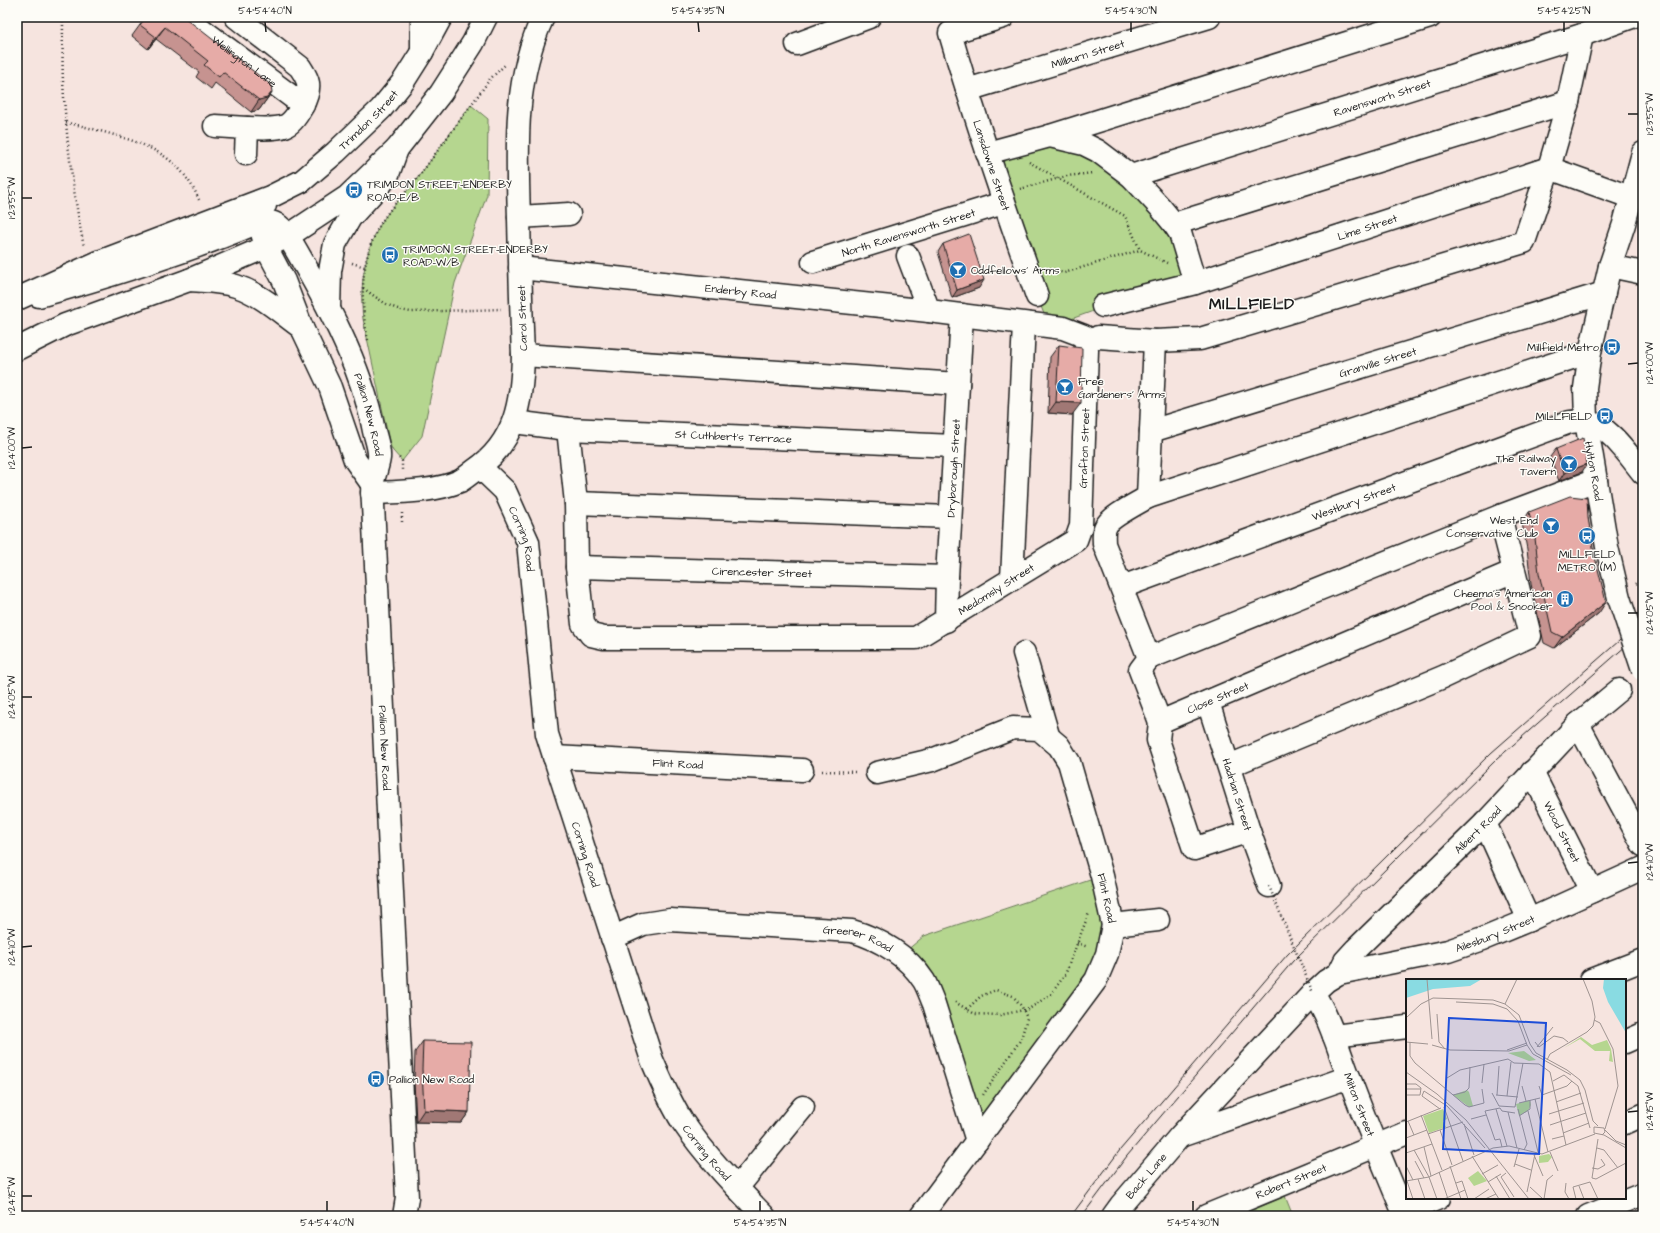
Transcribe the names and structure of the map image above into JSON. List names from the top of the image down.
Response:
{
  "streets": {
    "main road": [
      "Millburn Street",
      "Wellington Lane",
      "Ravensworh Street",
      "Trimdon Street",
      "Lansdowne Street",
      "Lime Street",
      "North Ravensworth Street",
      "Enderby Road",
      "Carol Street",
      "Granville Street",
      "Pallion New Road",
      "St Cuthbert's Terrace",
      "Grafton Street",
      "Dryborough Street",
      "Hylton Road",
      "Westbury Street",
      "Corning Road",
      "Cirencester Street",
      "Medomsly Street",
      "Close Street",
      "Flint Road",
      "Hadrian Street",
      "Albert Road",
      "Wood Street",
      "Ailesbury Street",
      "Greener Road",
      "Milton Street",
      "Back Lane",
      "Robert Street"
    ]
  },
  "crossings": [
    ["Millburn Street", "Lansdowne Street"],
    ["Lansdowne Street", "North Ravensworth Street"],
    ["Enderby Road", "Carol Street"],
    ["Enderby Road", "Grafton Street"],
    ["Enderby Road", "Dryborough Street"],
    ["Carol Street", "Pallion New Road"],
    ["Carol Street", "St Cuthbert's Terrace"],
    ["Carol Street", "Corning Road"],
    ["Granville Street", "Hylton Road"],
    ["St Cuthbert's Terrace", "Dryborough Street"],
    ["Grafton Street", "Dryborough Street"],
    ["Grafton Street", "Medomsly Street"],
    ["Dryborough Street", "Cirencester Street"],
    ["Dryborough Street", "Medomsly Street"],
    ["Hylton Road", "Westbury Street"],
    ["Corning Road", "Flint Road"],
    ["Corning Road", "Greener Road"],
    ["Cirencester Street", "Medomsly Street"],
    ["Close Street", "Hadrian Street"],
    ["Flint Road", "Greener Road"],
    ["Albert Road", "Wood Street"],
    ["Albert Road", "Ailesbury Street"],
    ["Albert Road", "Back Lane"],
    ["Wood Street", "Ailesbury Street"],
    ["Ailesbury Street", "Back Lane"],
    ["Milton Street", "Back Lane"],
    ["Milton Street", "Robert Street"]
  ],
  "districts": ["MILLFIELD"],
  "places": {
    "bus stop": [
      "TRIMDON STREET-ENDERBY ROAD-E/B",
      "TRIMDON STREET-ENDERBY ROAD-W/B",
      "Millfield Metro",
      "MILLFIELD",
      "MILLFIELD METRO (M)",
      "Pallion New Road"
    ],
    "bar": [
      "Oddfellows' Arms",
      "Free Gardeners' Arms",
      "The Railway Tavern",
      "West End Conservative Club"
    ],
    "building": ["Cheema's American Pool & Snooker"]
  },
  "coordinates": [
    "54°54'40\"N",
    "54°54'35\"N",
    "54°54'30\"N",
    "54°54'25\"N",
    "1°23'55\"W",
    "1°24'00\"W",
    "1°24'05\"W",
    "1°24'10\"W",
    "1°24'15\"W"
  ]
}
